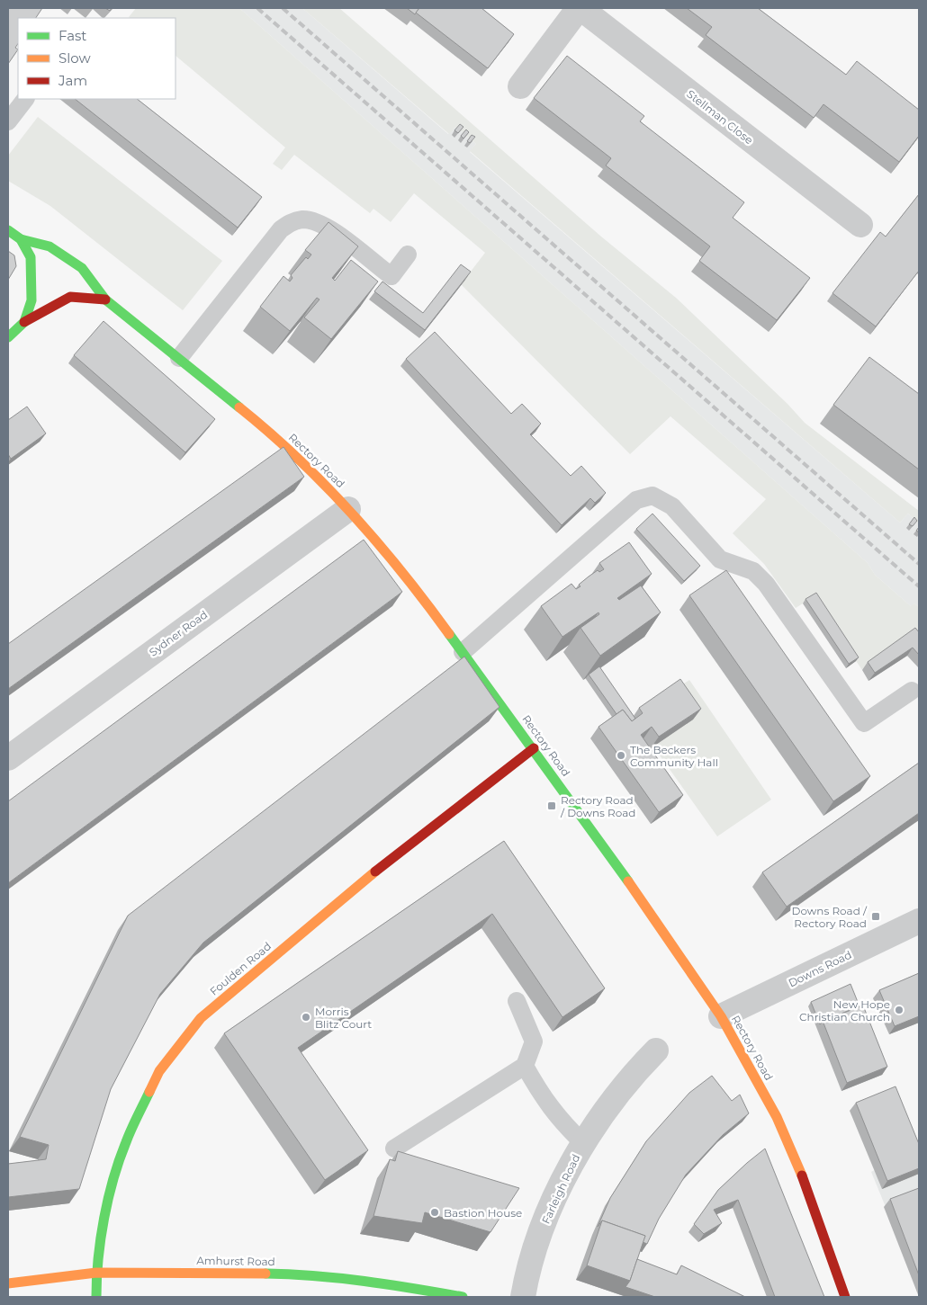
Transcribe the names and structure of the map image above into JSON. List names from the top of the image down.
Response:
{
  "streets": {
    "main road": ["Rectory Road", "Foulden Road", "Amhurst Road"],
    "street": [
      "Stellman Close",
      "Sydner Road",
      "Downs Road",
      "Farleigh Road"
    ]
  },
  "crossings": [
    ["Rectory Road", "Sydner Road"],
    ["Rectory Road", "Foulden Road"],
    ["Rectory Road", "Downs Road"],
    ["Foulden Road", "Amhurst Road"]
  ],
  "places": {
    "other": [
      "The Beckers Community Hall",
      "New Hope Christian Church",
      "Morris Blitz Court",
      "Bastion House"
    ],
    "transit": ["Rectory Road / Downs Road", "Downs Road / Rectory Road"]
  },
  "legend": ["Fast", "Slow", "Jam"]
}
